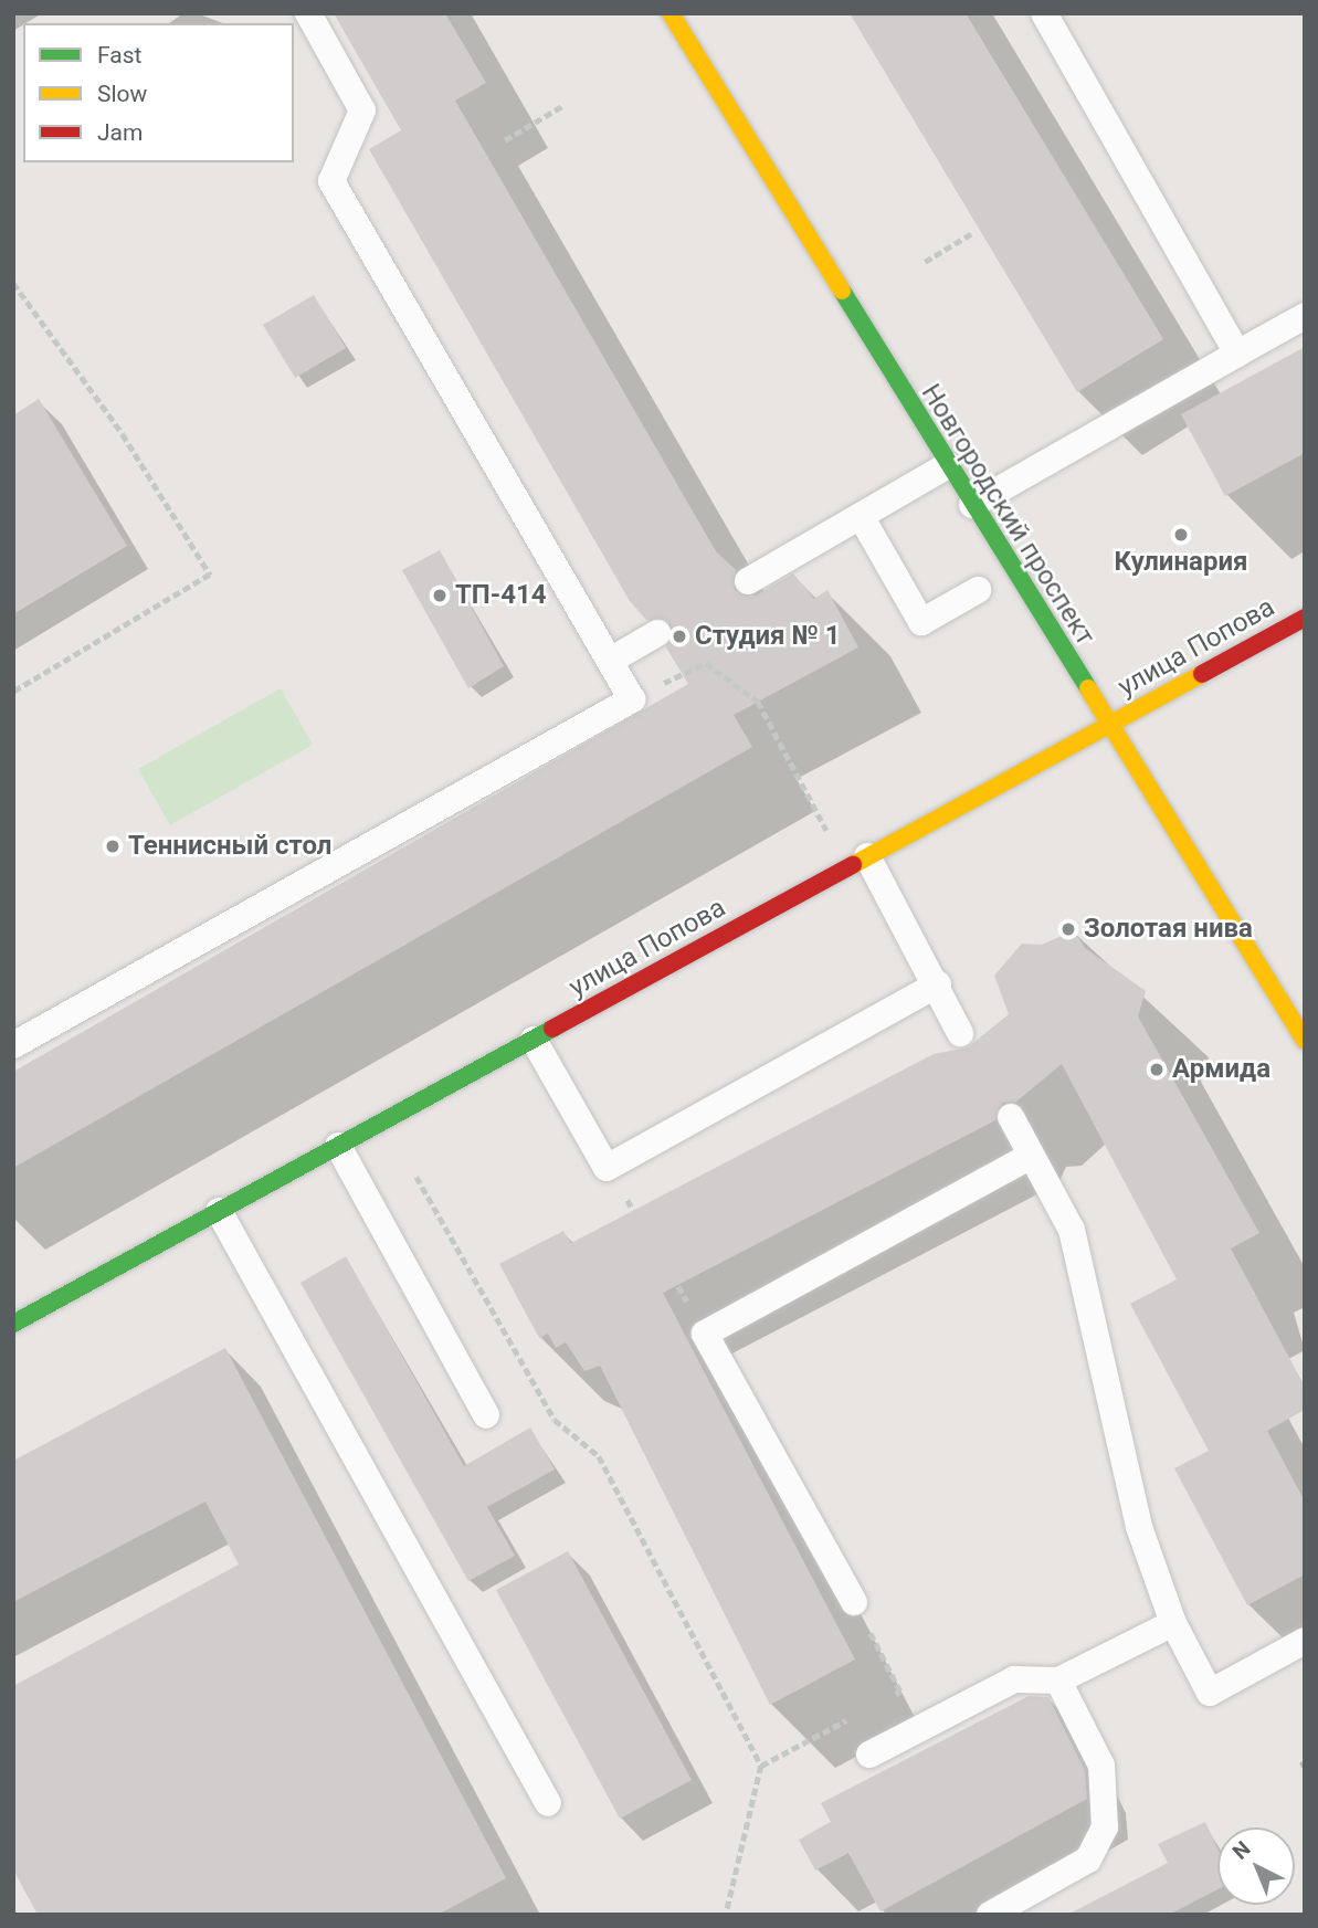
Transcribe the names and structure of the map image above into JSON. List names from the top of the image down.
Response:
{
  "streets": {
    "street": ["Новгородский проспект", "улица Попова"]
  },
  "crossings": [
    ["Новгородский проспект", "улица Попова"]
  ],
  "places": [
    "Кулинария",
    "ТП-414",
    "Студия № 1",
    "Теннисный стол",
    "Золотая нива",
    "Армида"
  ],
  "legend": ["Fast", "Slow", "Jam"],
  "north": "top left"
}
